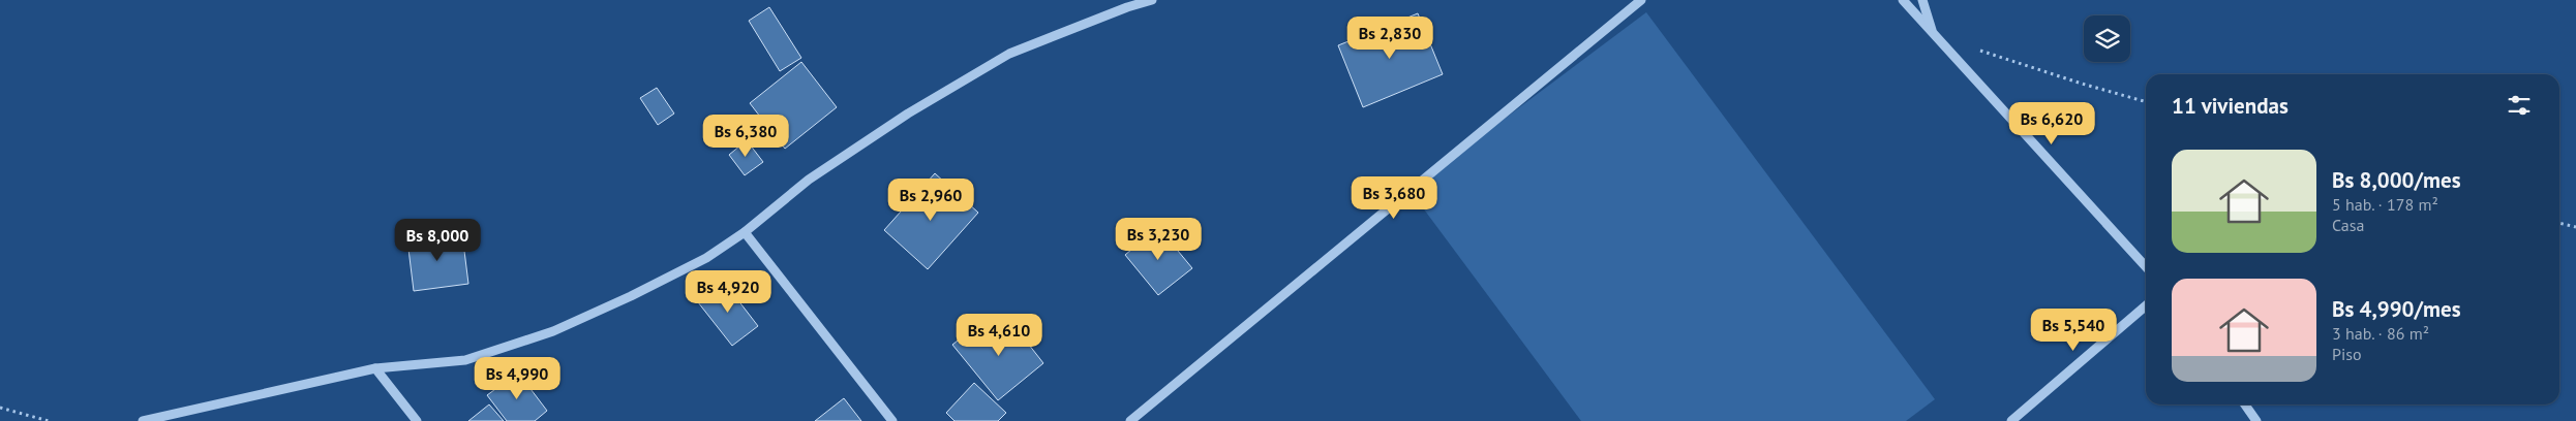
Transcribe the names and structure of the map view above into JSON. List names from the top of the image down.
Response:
{
  "page": {
    "price": [
      "Bs 2,830",
      "Bs 6,620",
      "Bs 6,380",
      "Bs 3,680",
      "Bs 2,960",
      "Bs 3,230",
      "Bs 8,000",
      "Bs 4,920",
      "Bs 5,540",
      "Bs 4,610",
      "Bs 4,990"
    ],
    "heading": "11 viviendas",
    "list": [
      {
        "name": "Bs 8,000/mes",
        "note": "5 hab. · 178 m² · Casa"
      },
      {
        "name": "Bs 4,990/mes",
        "note": "3 hab. · 86 m² · Piso"
      }
    ]
  }
}
